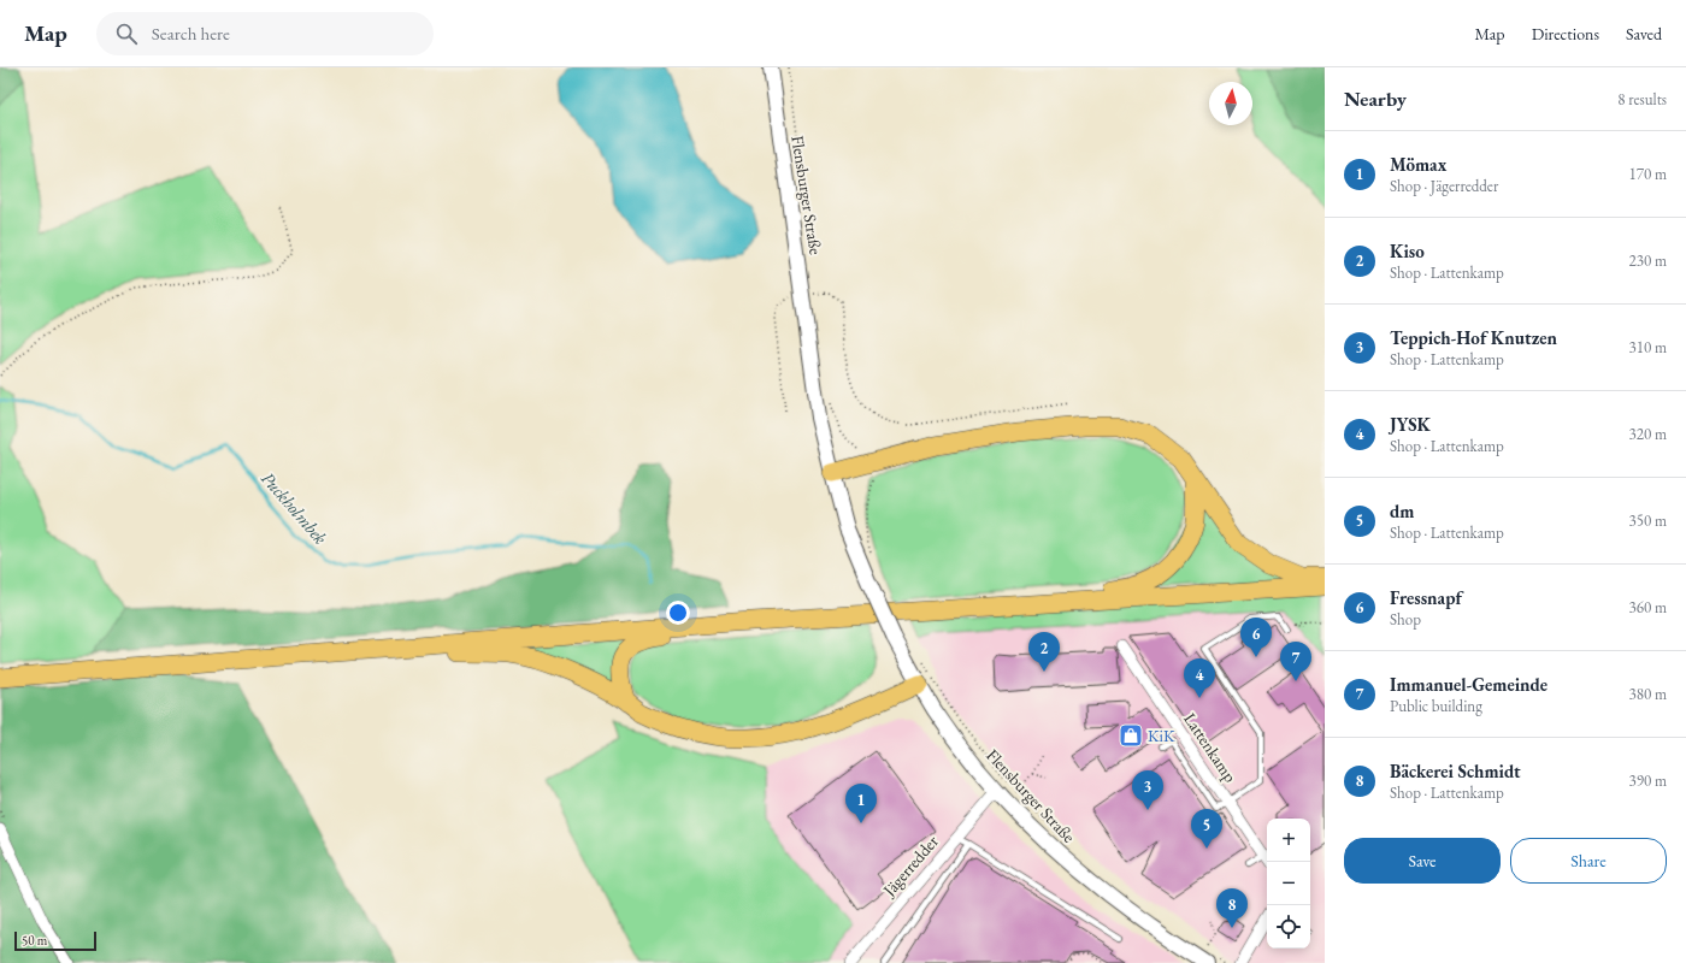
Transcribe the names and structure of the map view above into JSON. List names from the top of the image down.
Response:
{
  "streets": {
    "street": ["Flensburger Straße", "Lattenkamp", "Jägerredder"]
  },
  "crossings": [
    ["Flensburger Straße", "Jägerredder"]
  ],
  "water": ["Puckholmbek"],
  "places": {
    "shop": ["KiK"]
  },
  "scale_bar": "50 m",
  "north": "top",
  "page": {
    "header": "Map",
    "search": "Search here",
    "nav": ["Map", "Directions", "Saved"],
    "heading": ["Nearby", "8 results"],
    "list": [
      {
        "mark": "1",
        "name": "Mömax",
        "note": "Shop · Jägerredder",
        "value": "170 m"
      },
      {
        "mark": "2",
        "name": "Kiso",
        "note": "Shop · Lattenkamp",
        "value": "230 m"
      },
      {
        "mark": "3",
        "name": "Teppich-Hof Knutzen",
        "note": "Shop · Lattenkamp",
        "value": "310 m"
      },
      {
        "mark": "4",
        "name": "JYSK",
        "note": "Shop · Lattenkamp",
        "value": "320 m"
      },
      {
        "mark": "5",
        "name": "dm",
        "note": "Shop · Lattenkamp",
        "value": "350 m"
      },
      {
        "mark": "6",
        "name": "Fressnapf",
        "note": "Shop",
        "value": "360 m"
      },
      {
        "mark": "7",
        "name": "Immanuel-Gemeinde",
        "note": "Public building",
        "value": "380 m"
      },
      {
        "mark": "8",
        "name": "Bäckerei Schmidt",
        "note": "Shop · Lattenkamp",
        "value": "390 m"
      }
    ],
    "pins": [
      "6",
      "2",
      "7",
      "4",
      "3",
      "1",
      "5",
      "8"
    ],
    "map_buttons": ["+", "−"],
    "buttons": ["Save", "Share"],
    "scale": "50 m"
  }
}
